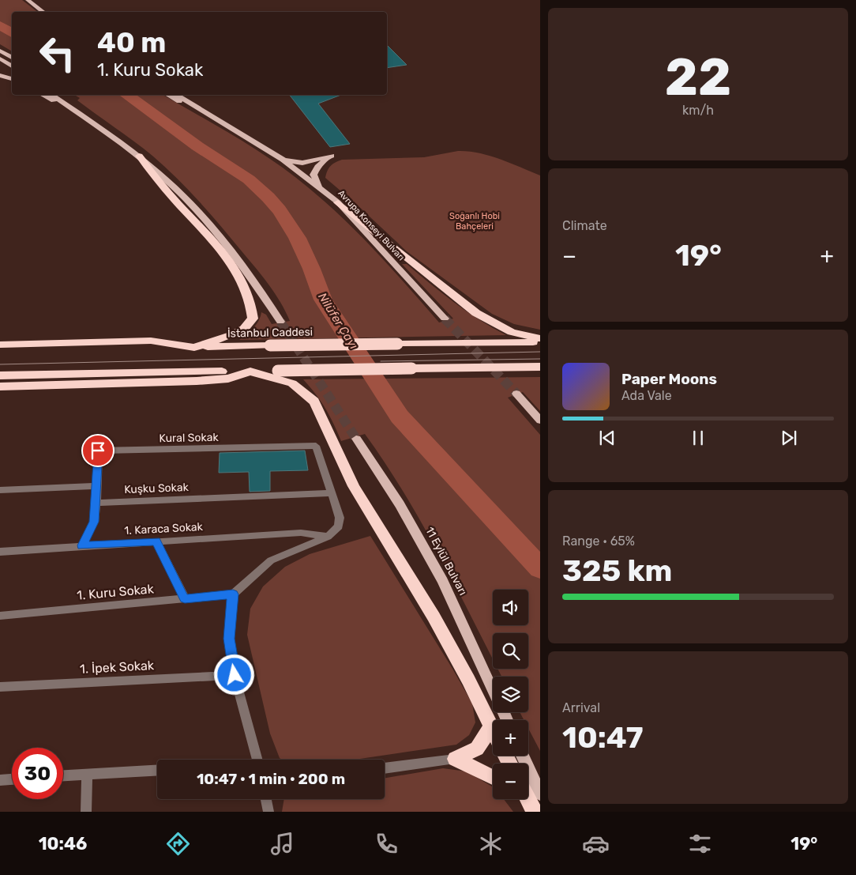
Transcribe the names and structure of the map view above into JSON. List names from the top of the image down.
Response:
{
  "streets": {
    "highway": ["İstanbul Caddesi"],
    "main road": ["Avrupa Konseyi Bulvarı", "11 Eylül Bulvarı"],
    "street": [
      "Kural Sokak",
      "Kuşku Sokak",
      "1. Karaca Sokak",
      "1. Kuru Sokak",
      "1. İpek Sokak"
    ]
  },
  "crossings": [
    ["Kural Sokak", "Kuşku Sokak"]
  ],
  "water": ["Nilüfer Çayı"],
  "parks": ["Soğanlı Hobi Bahçeleri"],
  "page": {
    "tile": [
      ["22", "km/h"],
      "Climate",
      ["Range · 65%", "325 km"],
      ["Arrival", "10:47"]
    ],
    "turn": ["40 m", "1. Kuru Sokak"],
    "heat": ["−", "19°", "+"],
    "song": ["Paper Moons", "Ada Vale"],
    "map_buttons": ["+", "−"],
    "limit": "30",
    "trip": "10:47 · 1 min · 200 m",
    "tabs": ["10:46", "19°"]
  }
}
